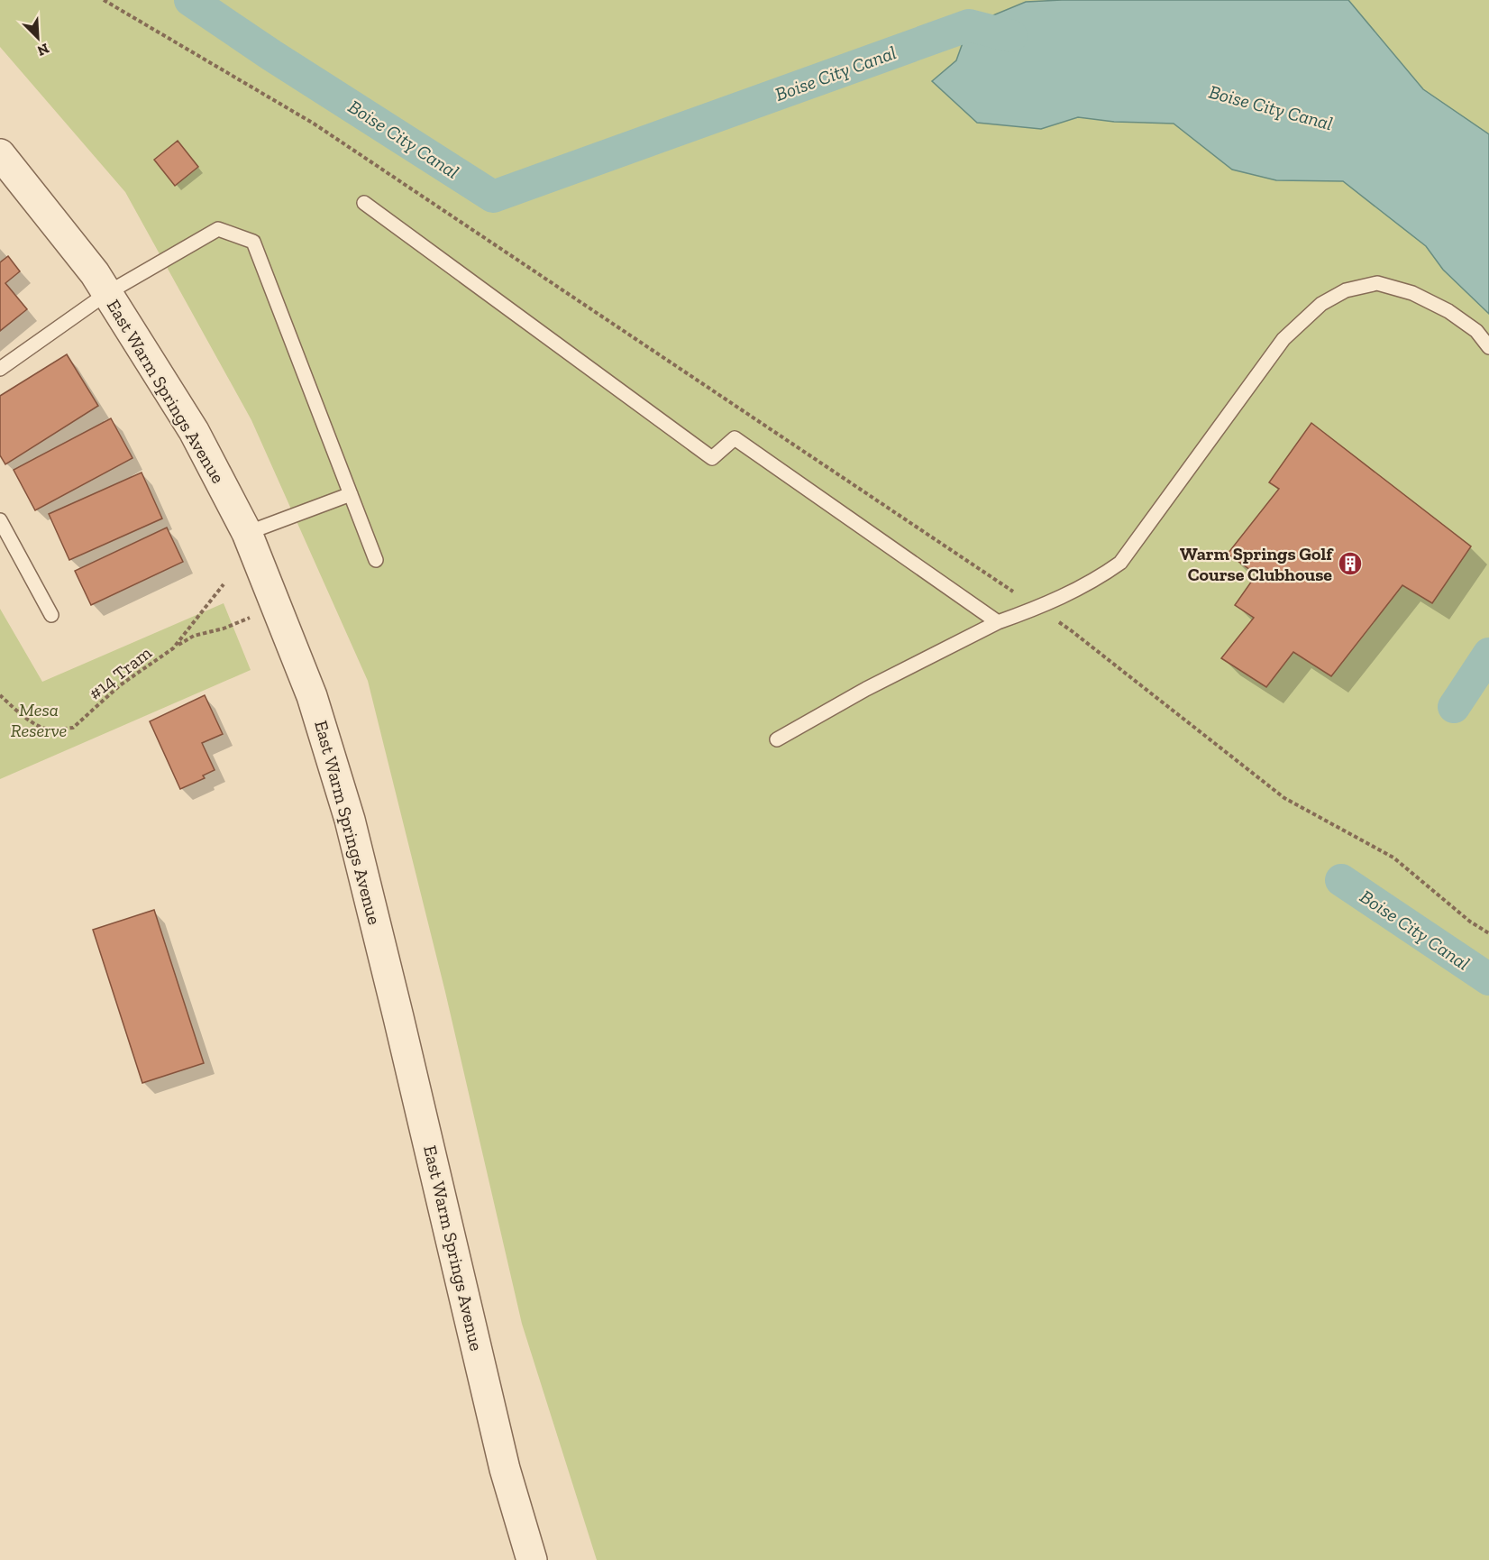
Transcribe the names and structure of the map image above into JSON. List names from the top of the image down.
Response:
{
  "streets": {
    "street": ["East Warm Springs Avenue"],
    "path": ["#14 Tram"]
  },
  "crossings": [
    ["East Warm Springs Avenue", "#14 Tram"]
  ],
  "water": ["Boise City Canal"],
  "parks": ["Mesa Reserve"],
  "places": {
    "building": ["Warm Springs Golf Course Clubhouse"]
  },
  "north": "bottom right"
}
